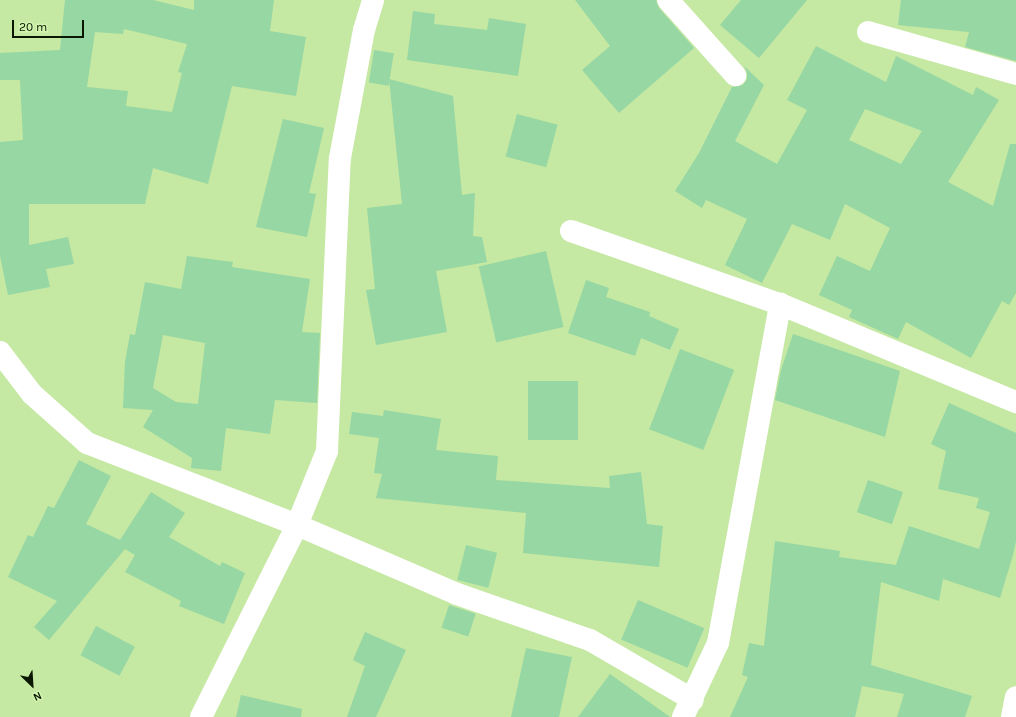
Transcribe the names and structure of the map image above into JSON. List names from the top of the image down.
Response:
{
  "scale_bar": "20 m",
  "north": "bottom right"
}
